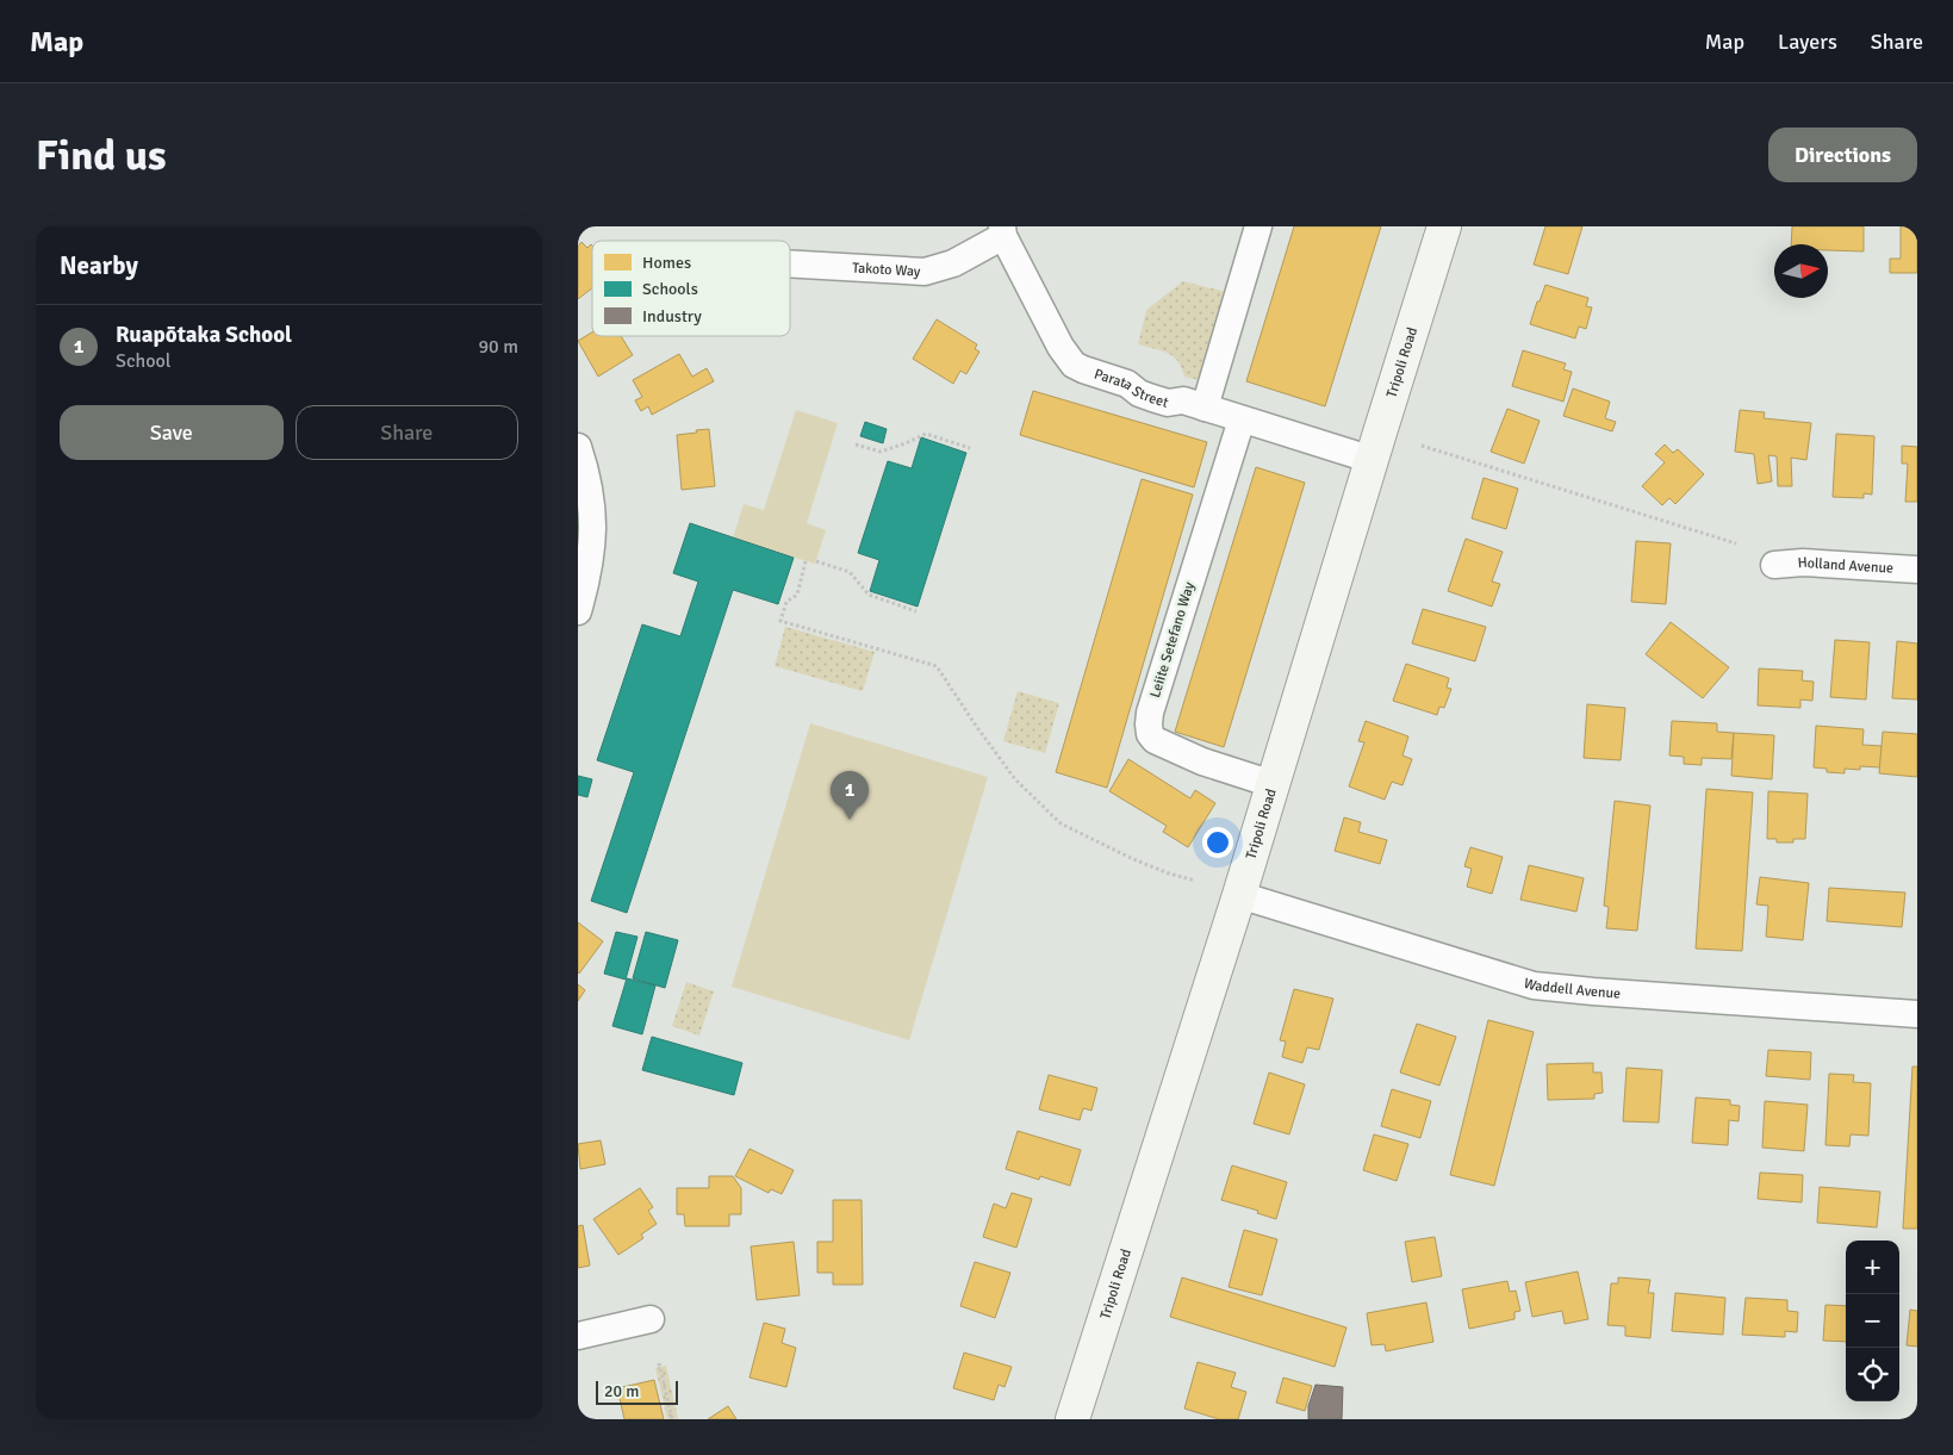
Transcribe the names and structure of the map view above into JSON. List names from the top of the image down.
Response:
{
  "streets": {
    "street": [
      "Takoto Way",
      "Tripoli Road",
      "Parata Street",
      "Holland Avenue",
      "Leiite Setefano Way",
      "Waddell Avenue"
    ]
  },
  "crossings": [
    ["Takoto Way", "Parata Street"],
    ["Tripoli Road", "Parata Street"],
    ["Tripoli Road", "Leiite Setefano Way"],
    ["Tripoli Road", "Waddell Avenue"],
    ["Parata Street", "Leiite Setefano Way"]
  ],
  "legend": ["Homes", "Schools", "Industry"],
  "scale_bar": "20 m",
  "north": "right",
  "page": {
    "header": "Map",
    "nav": ["Map", "Layers", "Share"],
    "buttons": [
      "Directions",
      ["Save", "Share"]
    ],
    "title": "Find us",
    "heading": "Nearby",
    "list": [
      {
        "mark": "1",
        "name": "Ruapōtaka School",
        "note": "School",
        "value": "90 m"
      }
    ],
    "pins": "1",
    "map_buttons": ["+", "−"],
    "scale": "20 m"
  }
}
